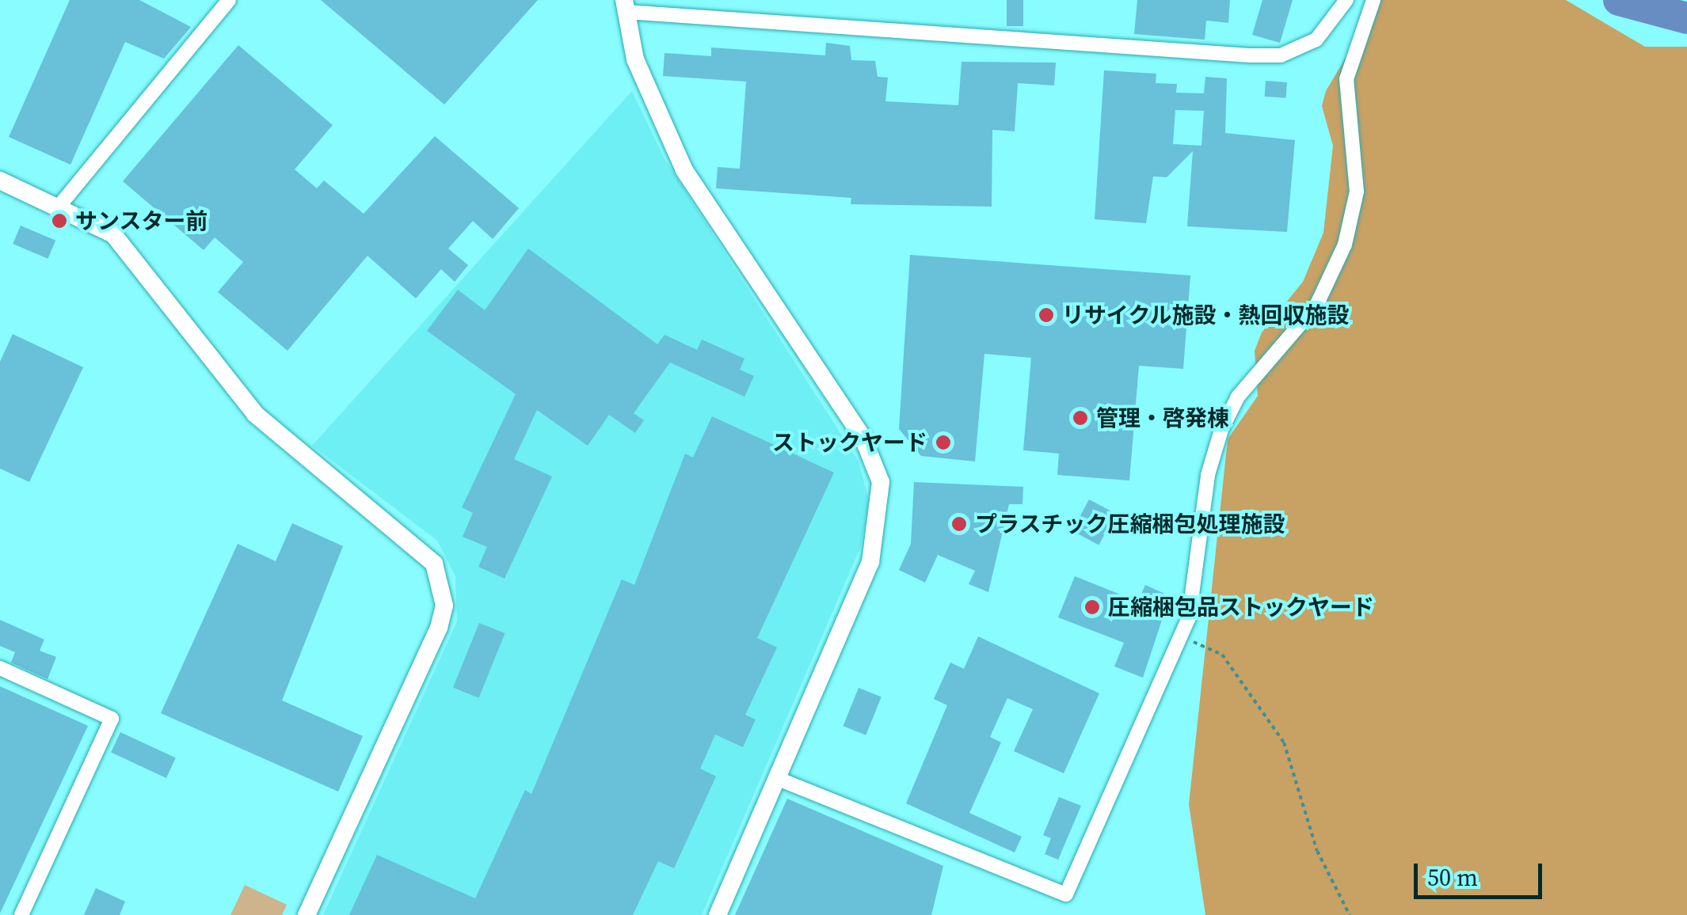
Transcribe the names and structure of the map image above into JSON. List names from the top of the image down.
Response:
{
  "places": [
    "サンスター前",
    "リサイクル施設・熱回収施設",
    "管理・啓発棟",
    "ストックヤード",
    "プラスチック圧縮梱包処理施設",
    "圧縮梱包品ストックヤード"
  ],
  "scale_bar": "50 m"
}
